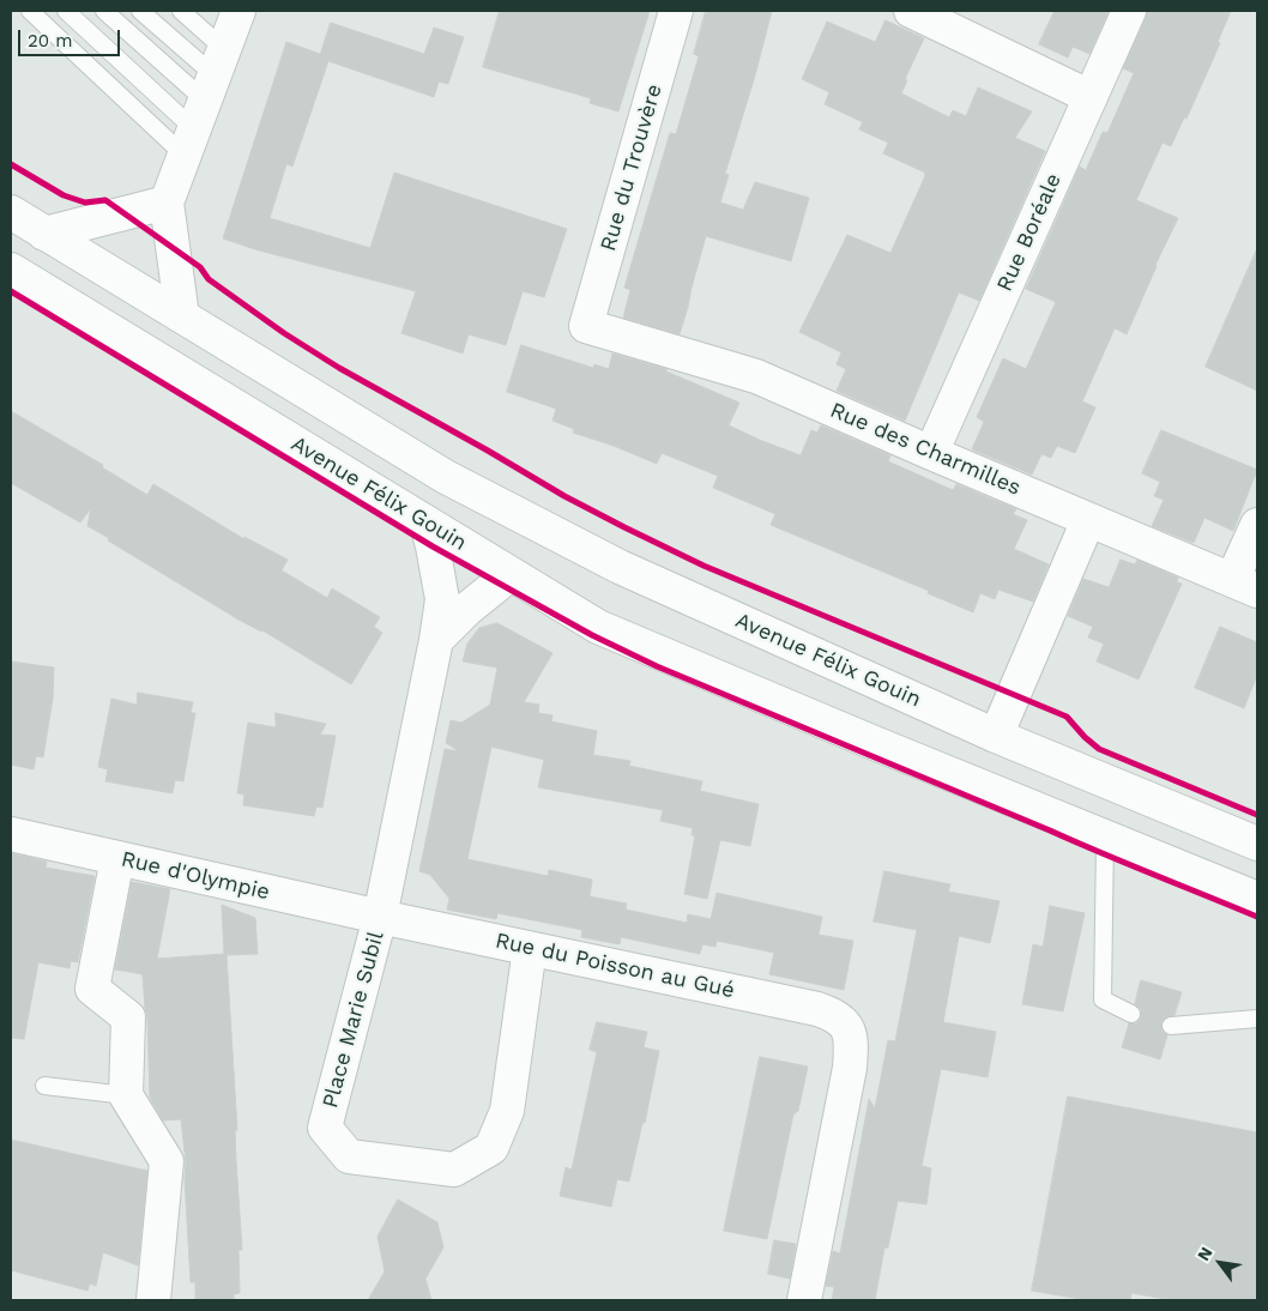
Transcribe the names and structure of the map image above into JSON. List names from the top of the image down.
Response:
{
  "streets": {
    "street": [
      "Rue du Trouvère",
      "Rue Boréale",
      "Rue des Charmilles",
      "Avenue Félix Gouin",
      "Rue d'Olympie",
      "Rue du Poisson au Gué",
      "Place Marie Subil"
    ]
  },
  "crossings": [
    ["Rue du Trouvère", "Rue des Charmilles"],
    ["Rue Boréale", "Rue des Charmilles"],
    ["Rue d'Olympie", "Rue du Poisson au Gué"],
    ["Rue d'Olympie", "Place Marie Subil"],
    ["Rue du Poisson au Gué", "Place Marie Subil"]
  ],
  "scale_bar": "20 m",
  "north": "top left"
}
